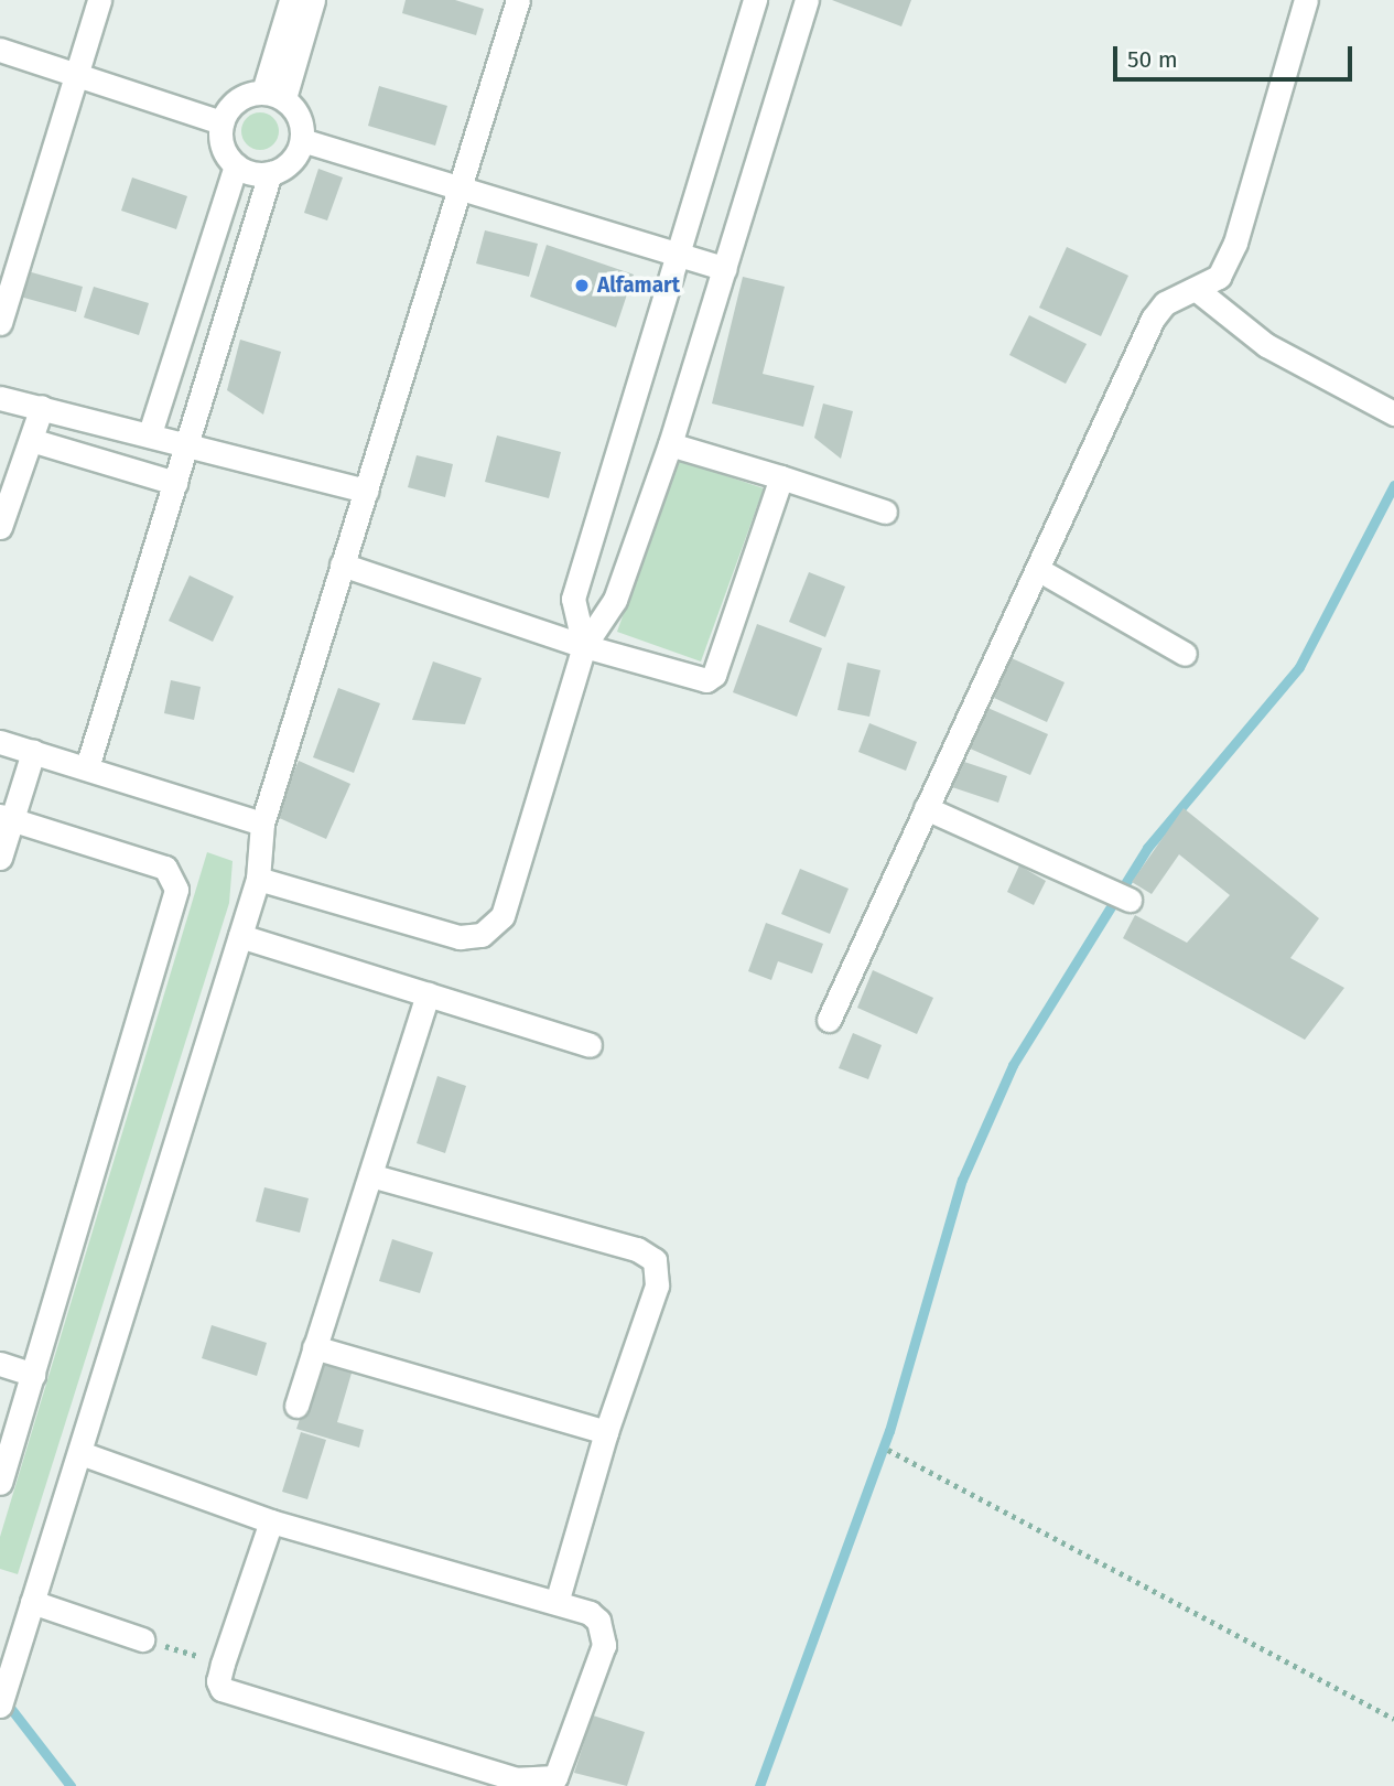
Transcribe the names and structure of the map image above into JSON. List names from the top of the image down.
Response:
{
  "places": ["Alfamart"],
  "scale_bar": "50 m"
}
